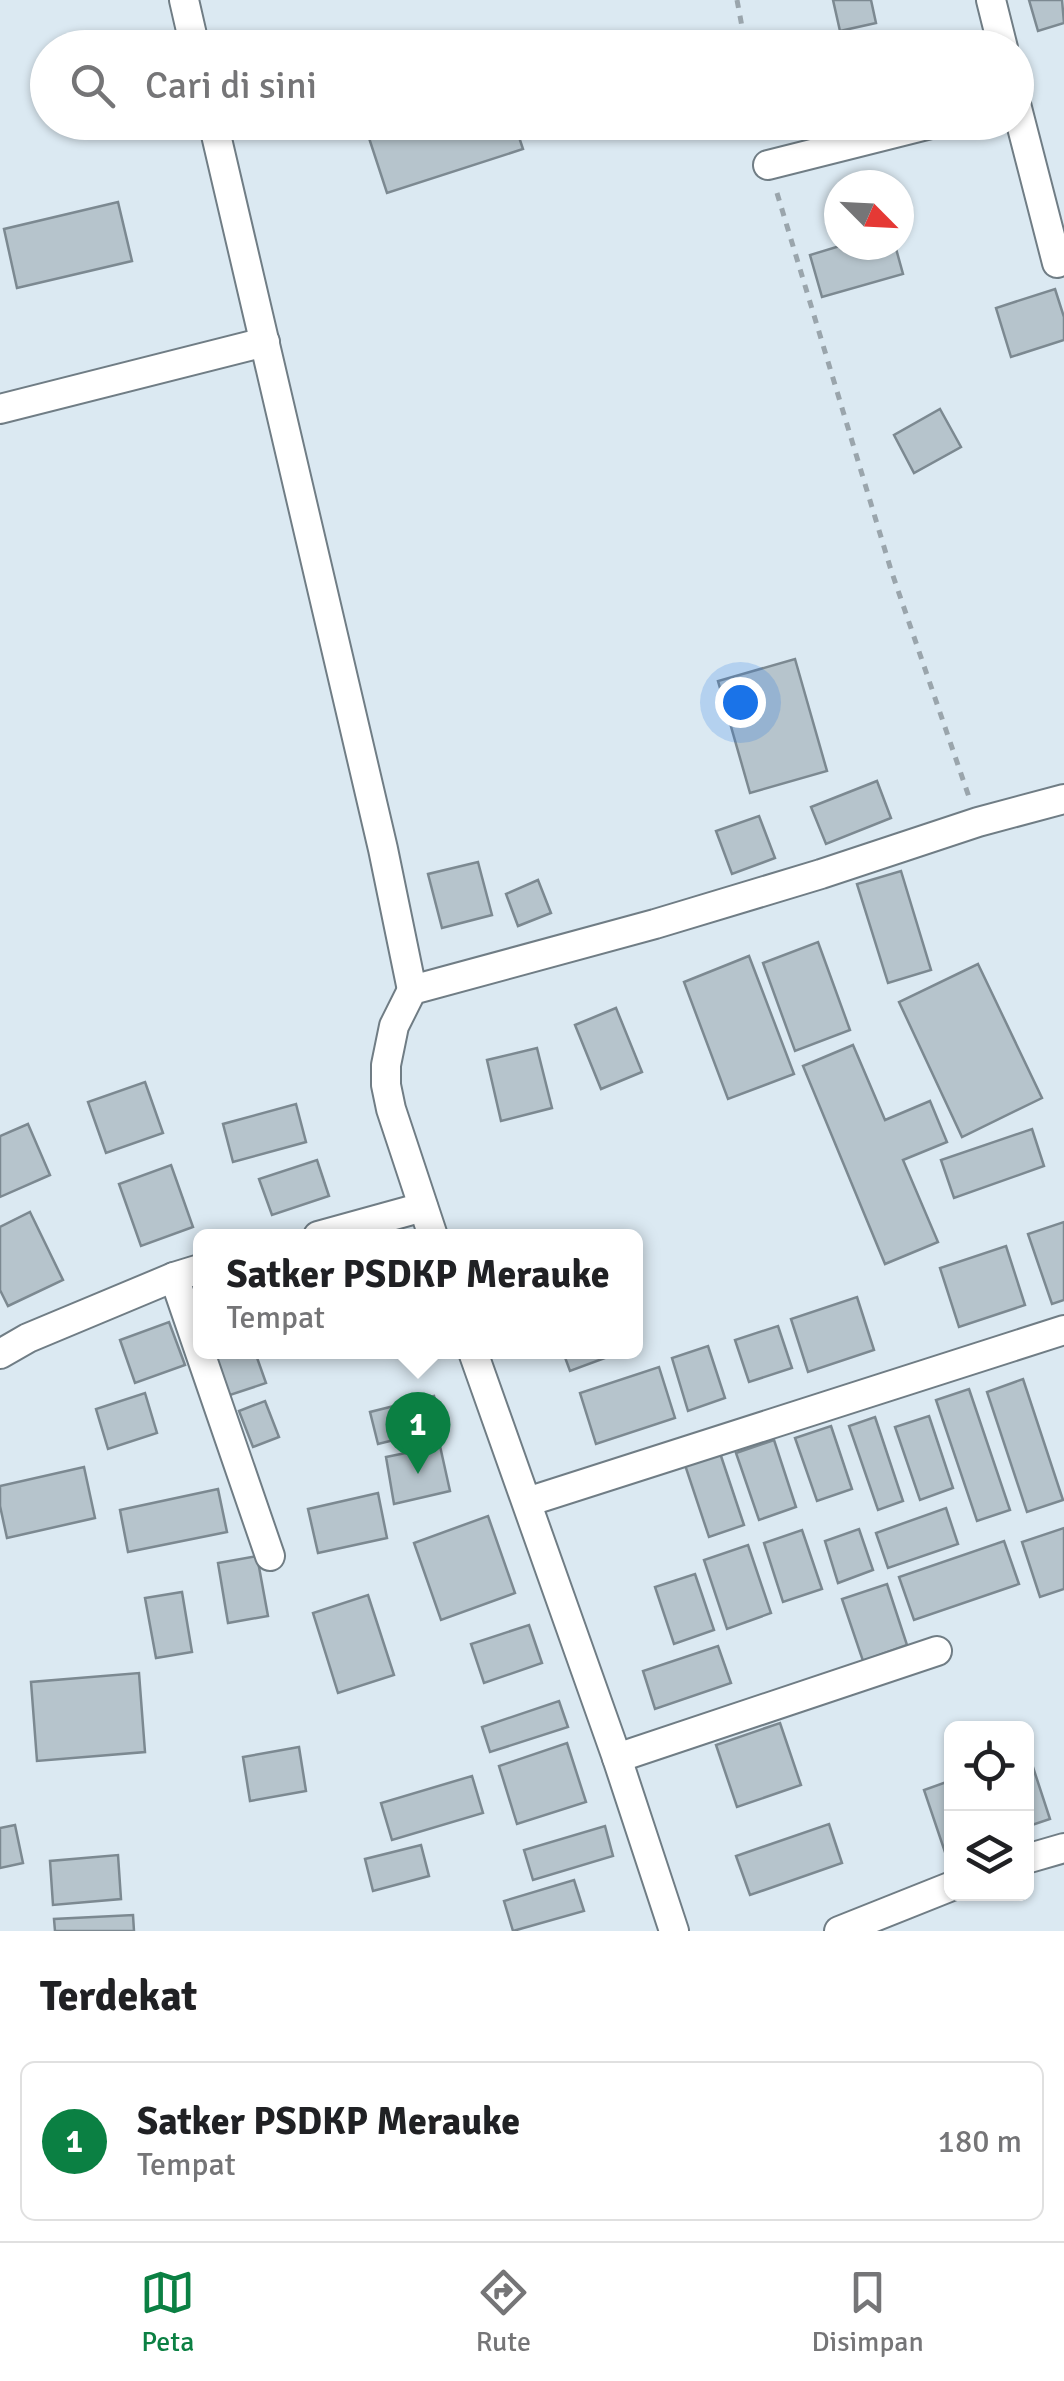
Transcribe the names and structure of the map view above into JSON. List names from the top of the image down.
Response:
{
  "north": "bottom right",
  "page": {
    "search": "Cari di sini",
    "popup": ["Satker PSDKP Merauke", "Tempat"],
    "pins": "1",
    "heading": "Terdekat",
    "list": [
      {
        "mark": "1",
        "name": "Satker PSDKP Merauke",
        "note": "Tempat",
        "value": "180 m"
      }
    ],
    "nav": ["Peta", "Rute", "Disimpan"]
  }
}
